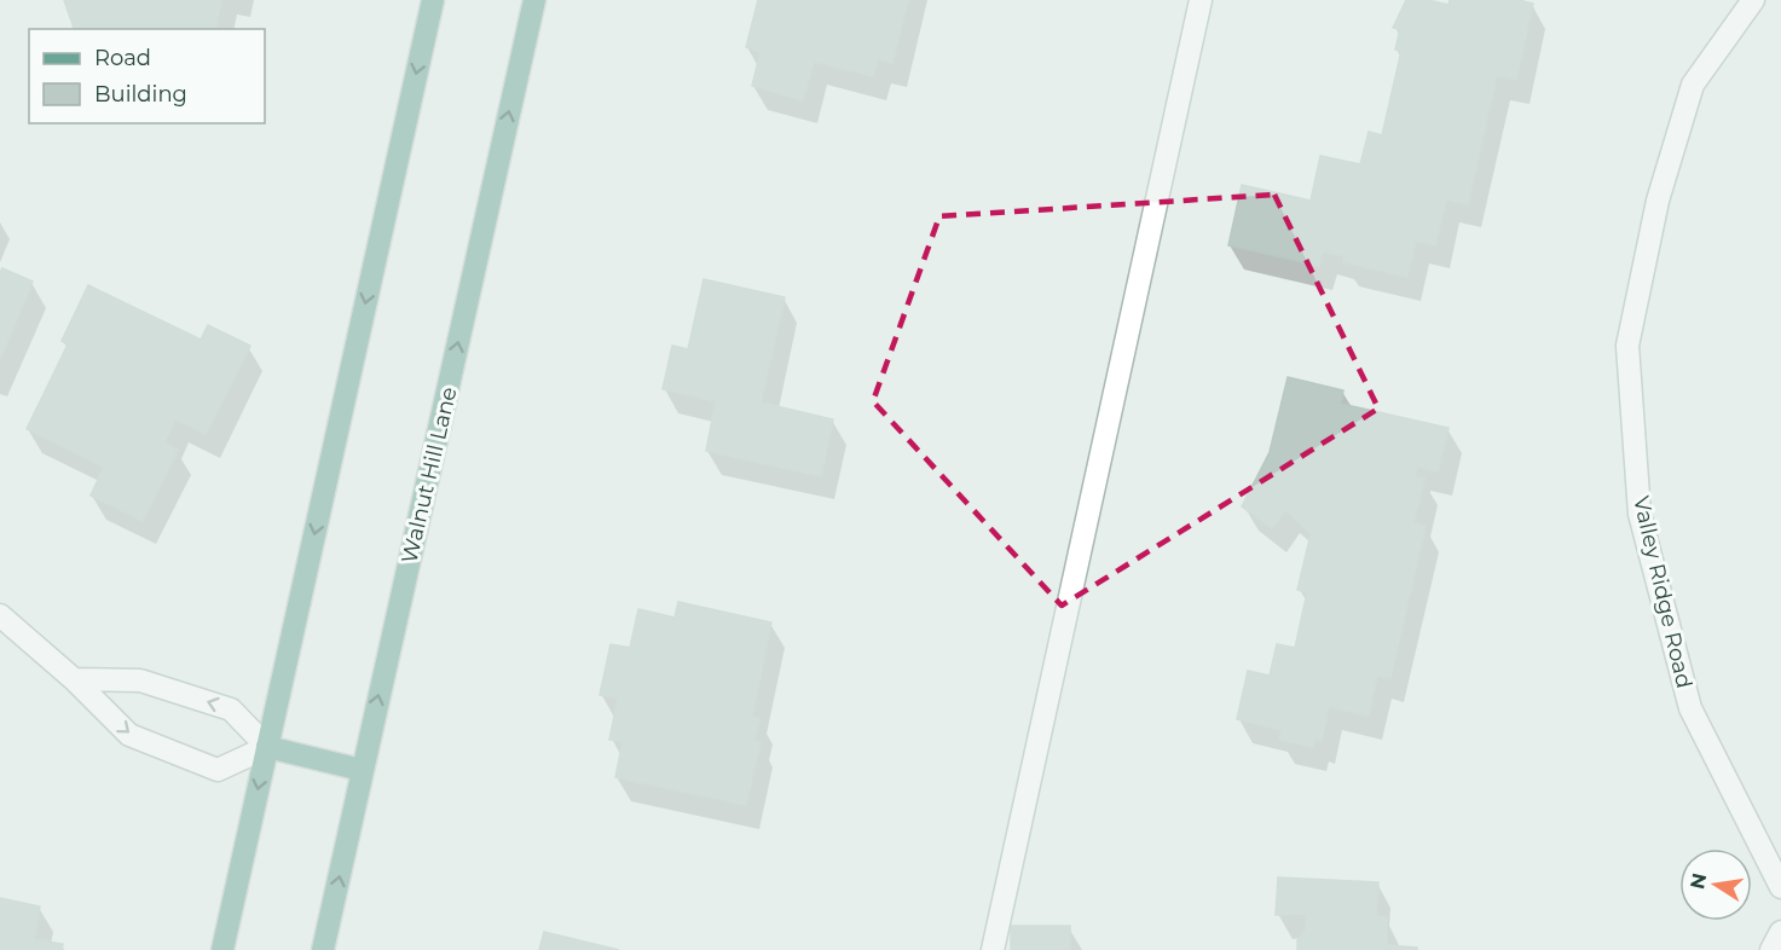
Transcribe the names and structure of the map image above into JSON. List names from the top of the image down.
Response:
{
  "streets": {
    "main road": ["Walnut Hill Lane"],
    "street": ["Valley Ridge Road"]
  },
  "legend": ["Road", "Building"],
  "north": "left"
}
